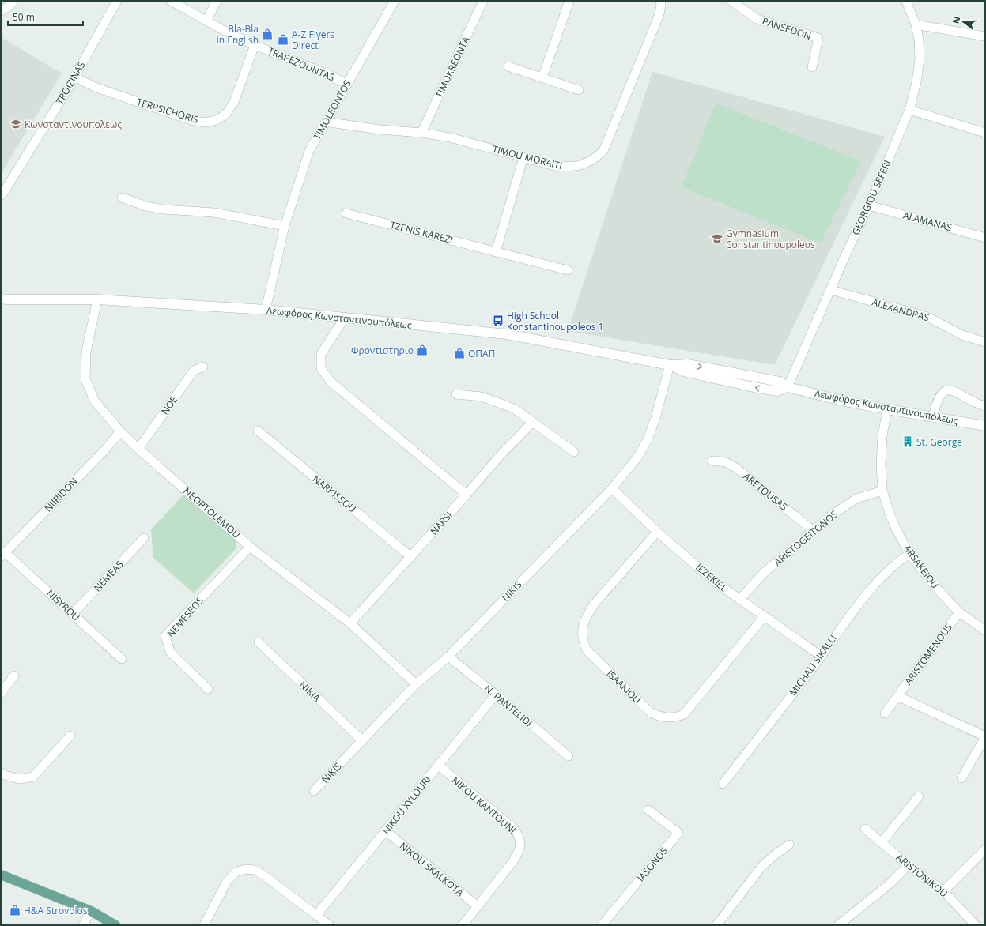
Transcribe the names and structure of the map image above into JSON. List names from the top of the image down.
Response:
{
  "streets": {
    "street": [
      "PANSEDON",
      "TRAPEZOUNTAS",
      "TIMOKREONTA",
      "TROIZINAS",
      "TIMOLEONTOS",
      "TERPSICHORIS",
      "TIMOU MORAITI",
      "GEORGIOU SEFERI",
      "ALAMANAS",
      "TZENIS KAREZI",
      "ALEXANDRAS",
      "Λεωφόρος Κωνσταντινουπόλεως",
      "NOE",
      "ARETOUSAS",
      "NARKISSOU",
      "NIIRIDON",
      "NEOPTOLEMOU",
      "NARSI",
      "ARISTOGEITONOS",
      "ARSAKEIOU",
      "NEMEAS",
      "IEZEKIEL",
      "NIKIS",
      "NISYROU",
      "NEMESEOS",
      "ARISTOMENOUS",
      "MICHALI SIKALLI",
      "ISAAKIOU",
      "NIKIA",
      "N. PANTELIDI",
      "NIKOU XYLOURI",
      "NIKOU KANTOUNI",
      "IASONOS",
      "NIKOU SKALKOTA",
      "ARISTONIKOU"
    ]
  },
  "crossings": [
    ["TRAPEZOUNTAS", "TIMOLEONTOS"],
    ["TRAPEZOUNTAS", "TERPSICHORIS"],
    ["TIMOKREONTA", "TIMOU MORAITI"],
    ["TROIZINAS", "TERPSICHORIS"],
    ["TIMOLEONTOS", "TIMOU MORAITI"],
    ["TIMOLEONTOS", "Λεωφόρος Κωνσταντινουπόλεως"],
    ["GEORGIOU SEFERI", "ALAMANAS"],
    ["GEORGIOU SEFERI", "ALEXANDRAS"],
    ["GEORGIOU SEFERI", "Λεωφόρος Κωνσταντινουπόλεως"],
    ["Λεωφόρος Κωνσταντινουπόλεως", "NEOPTOLEMOU"],
    ["Λεωφόρος Κωνσταντινουπόλεως", "ARSAKEIOU"],
    ["Λεωφόρος Κωνσταντινουπόλεως", "NIKIS"],
    ["NOE", "NEOPTOLEMOU"],
    ["ARETOUSAS", "ARISTOGEITONOS"],
    ["NARKISSOU", "NARSI"],
    ["NIIRIDON", "NEOPTOLEMOU"],
    ["NIIRIDON", "NISYROU"],
    ["NEOPTOLEMOU", "NARSI"],
    ["NEOPTOLEMOU", "NIKIS"],
    ["NEOPTOLEMOU", "NEMESEOS"],
    ["ARISTOGEITONOS", "ARSAKEIOU"],
    ["ARISTOGEITONOS", "IEZEKIEL"],
    ["ARSAKEIOU", "ARISTOMENOUS"],
    ["ARSAKEIOU", "MICHALI SIKALLI"],
    ["NEMEAS", "NISYROU"],
    ["IEZEKIEL", "NIKIS"],
    ["IEZEKIEL", "MICHALI SIKALLI"],
    ["IEZEKIEL", "ISAAKIOU"],
    ["NIKIS", "NIKIA"],
    ["NIKIS", "N. PANTELIDI"],
    ["N. PANTELIDI", "NIKOU XYLOURI"],
    ["NIKOU XYLOURI", "NIKOU KANTOUNI"],
    ["NIKOU XYLOURI", "NIKOU SKALKOTA"],
    ["NIKOU KANTOUNI", "NIKOU SKALKOTA"]
  ],
  "places": {
    "shop": [
      "Bla-Bla in English",
      "A-Z Flyers Direct",
      "Φροντιστηριο",
      "ΟΠΑΠ",
      "H&A Strovolos"
    ],
    "school or university": ["Κωνσταντινουπολεως", "Gymnasium Constantinoupoleos"],
    "bus stop": ["High School Konstantinoupoleos 1"],
    "building": ["St. George"]
  },
  "scale_bar": "50 m",
  "north": "left"
}
